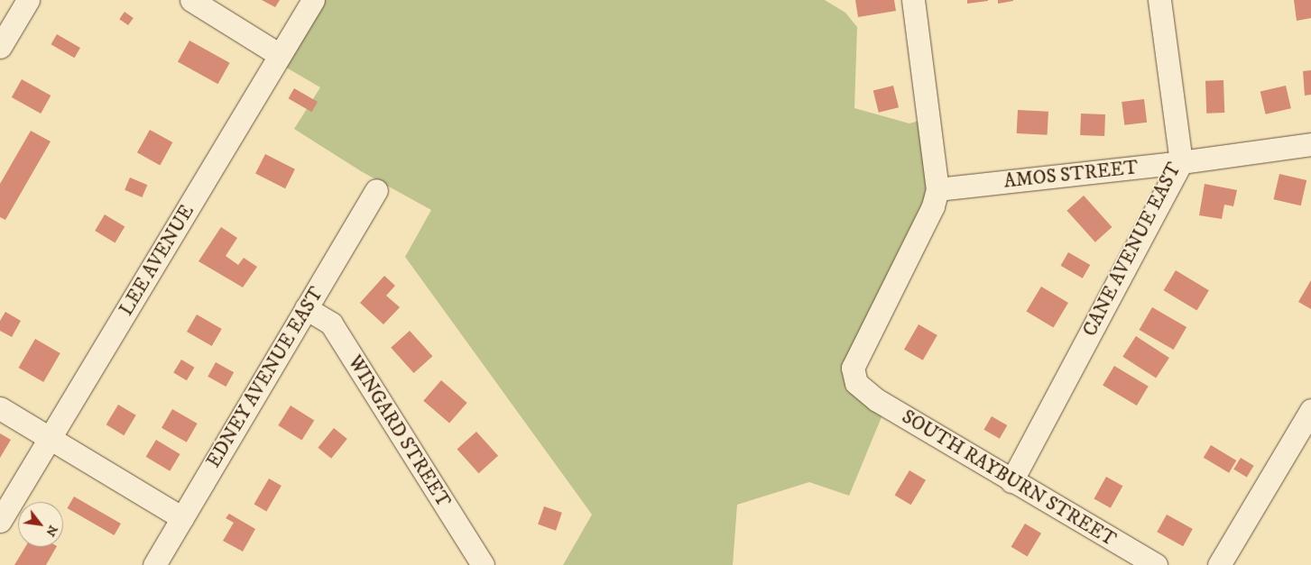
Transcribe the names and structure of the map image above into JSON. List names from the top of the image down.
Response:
{
  "streets": {
    "street": [
      "AMOS STREET",
      "CANE AVENUE EAST",
      "LEE AVENUE",
      "EDNEY AVENUE EAST",
      "WINGARD STREET",
      "SOUTH RAYBURN STREET"
    ]
  },
  "crossings": [
    ["AMOS STREET", "CANE AVENUE EAST"],
    ["AMOS STREET", "SOUTH RAYBURN STREET"],
    ["CANE AVENUE EAST", "SOUTH RAYBURN STREET"],
    ["EDNEY AVENUE EAST", "WINGARD STREET"]
  ],
  "north": "bottom right"
}
